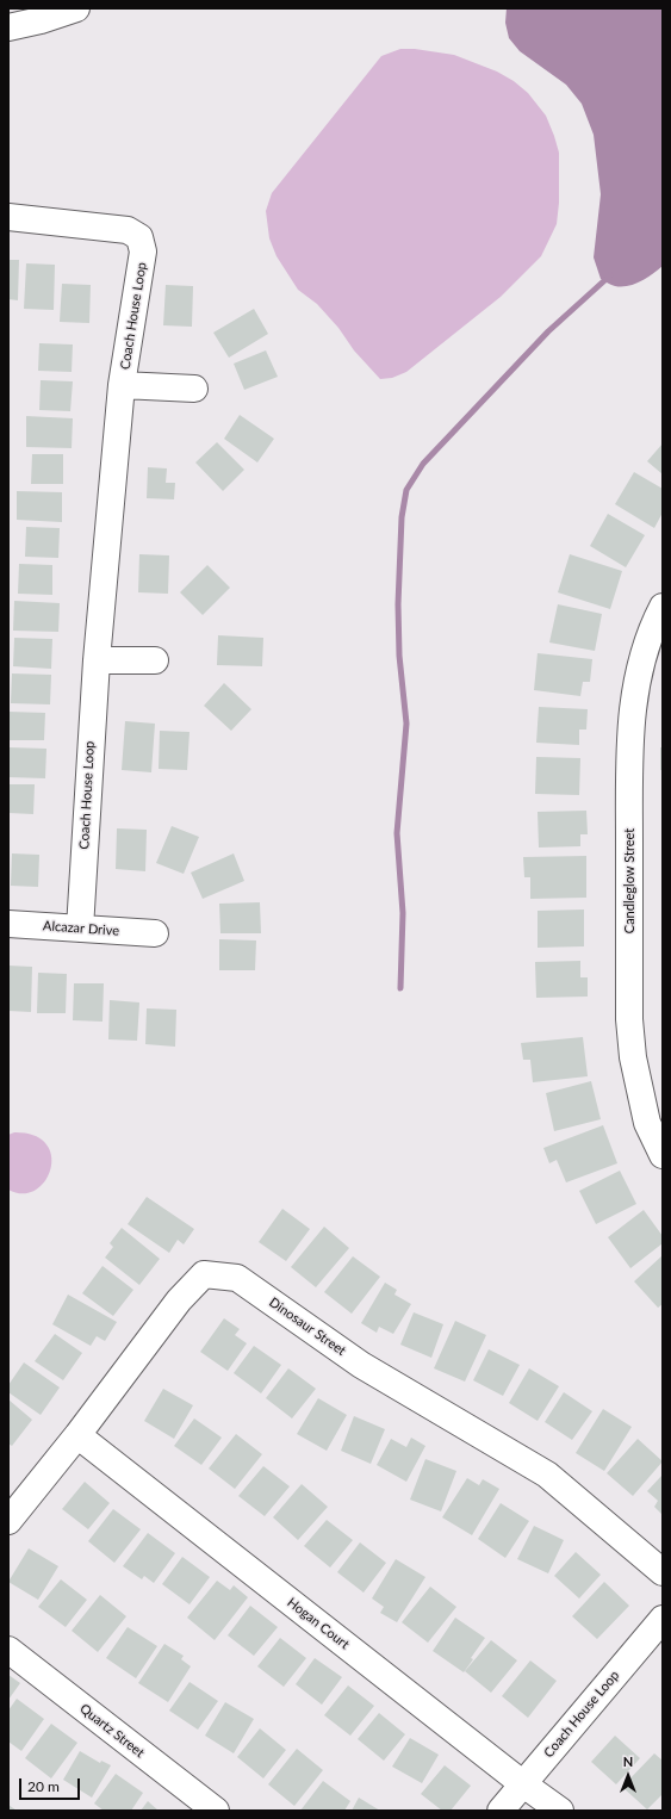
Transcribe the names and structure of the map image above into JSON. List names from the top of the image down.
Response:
{
  "streets": {
    "street": [
      "Coach House Loop",
      "Candleglow Street",
      "Alcazar Drive",
      "Dinosaur Street",
      "Hogan Court",
      "Quartz Street"
    ]
  },
  "crossings": [
    ["Coach House Loop", "Alcazar Drive"],
    ["Coach House Loop", "Hogan Court"],
    ["Dinosaur Street", "Hogan Court"]
  ],
  "scale_bar": "20 m",
  "north": "top"
}
